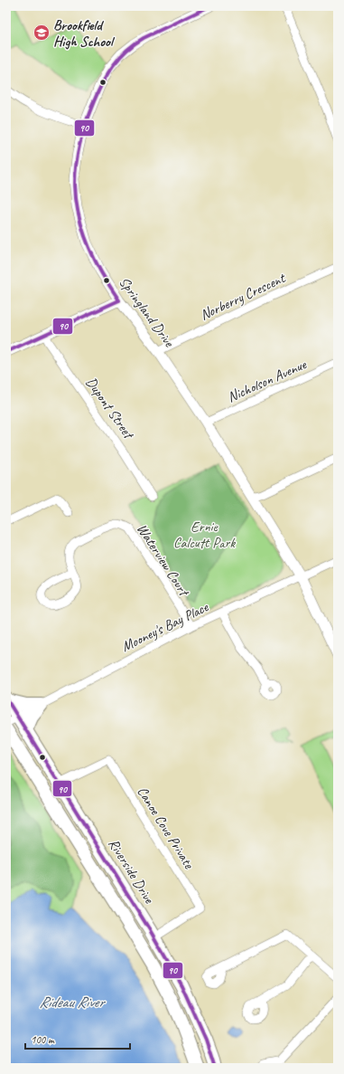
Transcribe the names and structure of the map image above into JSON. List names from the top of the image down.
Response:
{
  "streets": {
    "main road": ["Riverside Drive"],
    "street": [
      "Norberry Crescent",
      "Springland Drive",
      "Nicholson Avenue",
      "Dupont Street",
      "Waterview Court",
      "Mooney's Bay Place",
      "Canoe Cove Private"
    ]
  },
  "crossings": [
    ["Norberry Crescent", "Springland Drive"],
    ["Springland Drive", "Nicholson Avenue"],
    ["Springland Drive", "Mooney's Bay Place"],
    ["Waterview Court", "Mooney's Bay Place"],
    ["Mooney's Bay Place", "Riverside Drive"],
    ["Canoe Cove Private", "Riverside Drive"]
  ],
  "water": ["Rideau River"],
  "parks": ["Ernie Calcutt Park"],
  "places": {
    "school or university": ["Brookfield High School"]
  },
  "lines": ["transit line 90"],
  "scale_bar": "100 m"
}
